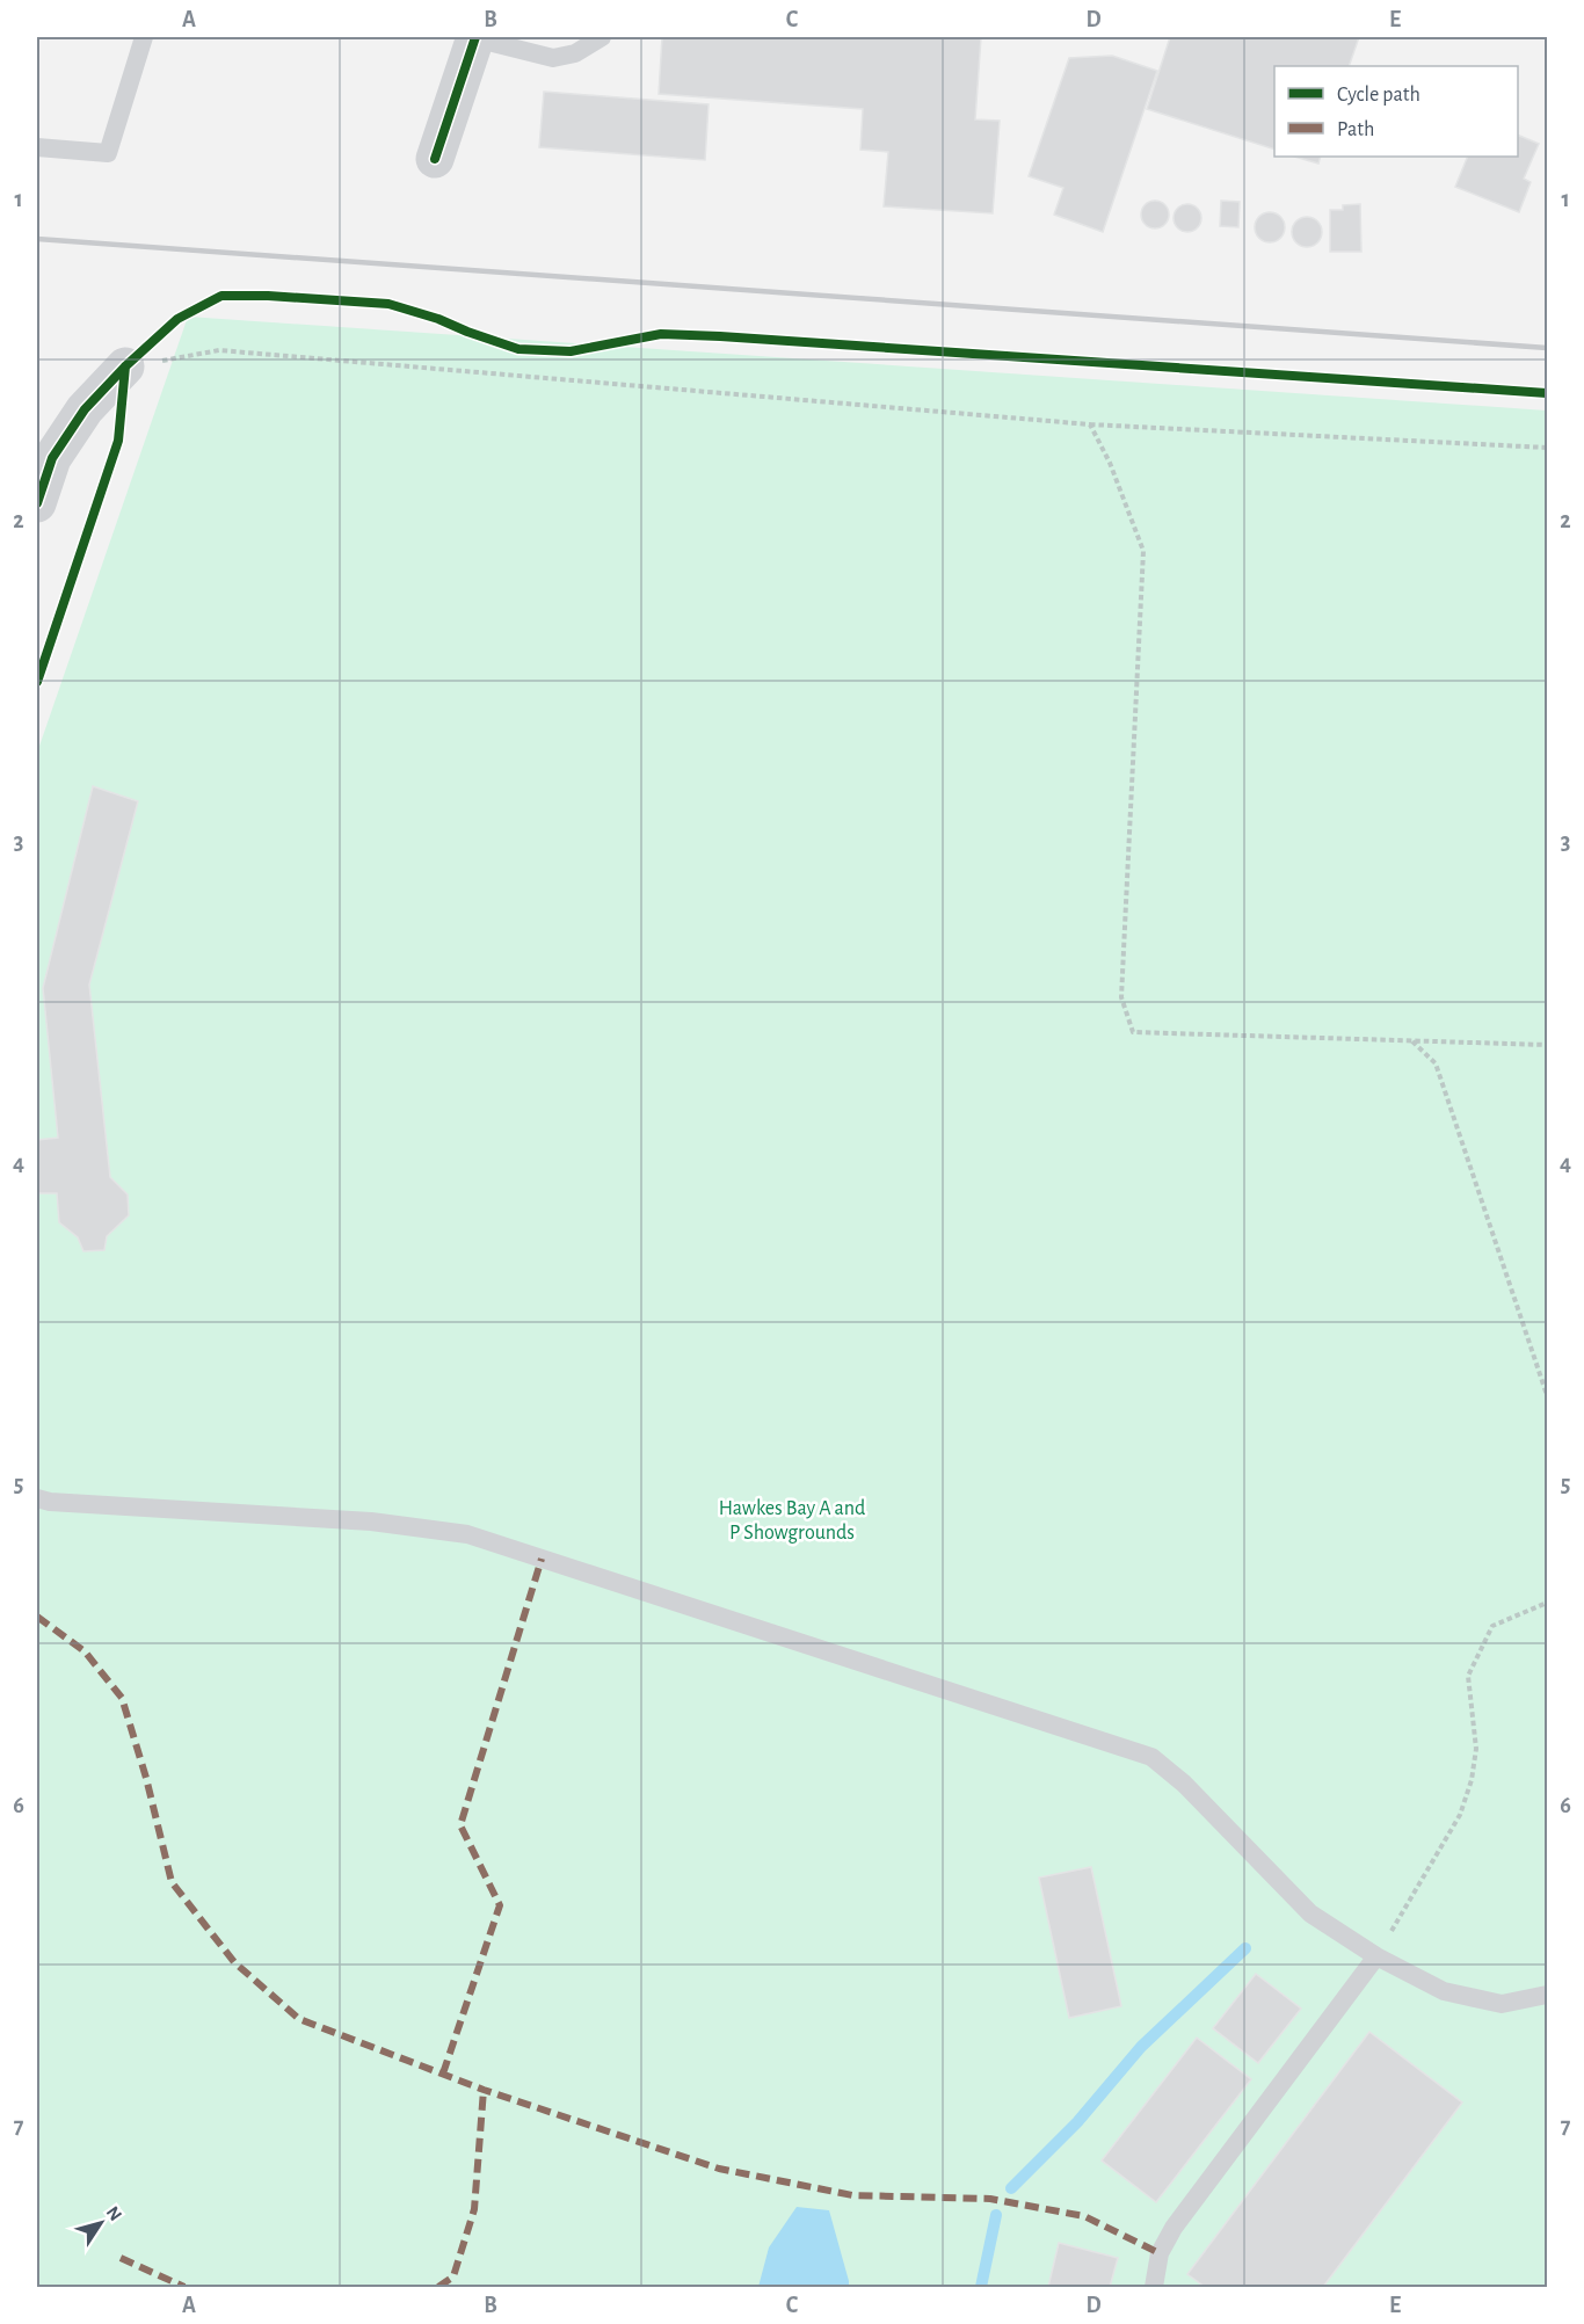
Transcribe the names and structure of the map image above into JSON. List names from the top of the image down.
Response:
{
  "parks": ["Hawkes Bay A and P Showgrounds"],
  "legend": ["Cycle path", "Path"],
  "north": "top right",
  "grid": {
    "columns": [
      "A",
      "B",
      "C",
      "D",
      "E"
    ],
    "rows": [
      "1",
      "2",
      "3",
      "4",
      "5",
      "6",
      "7"
    ]
  }
}
